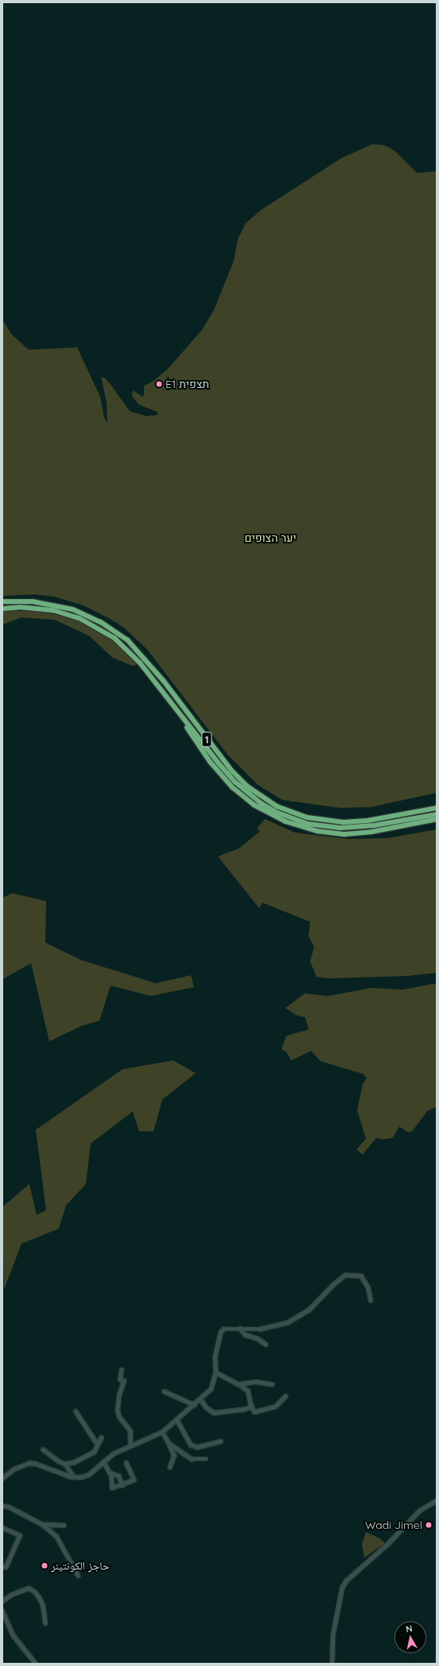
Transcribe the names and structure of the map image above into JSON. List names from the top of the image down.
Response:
{
  "streets": {
    "highway": ["1"]
  },
  "parks": ["יער הצופים"],
  "places": ["E1 תצפית", "Wadi Jimel", "حاجز الكونتينر"],
  "north": "top"
}
